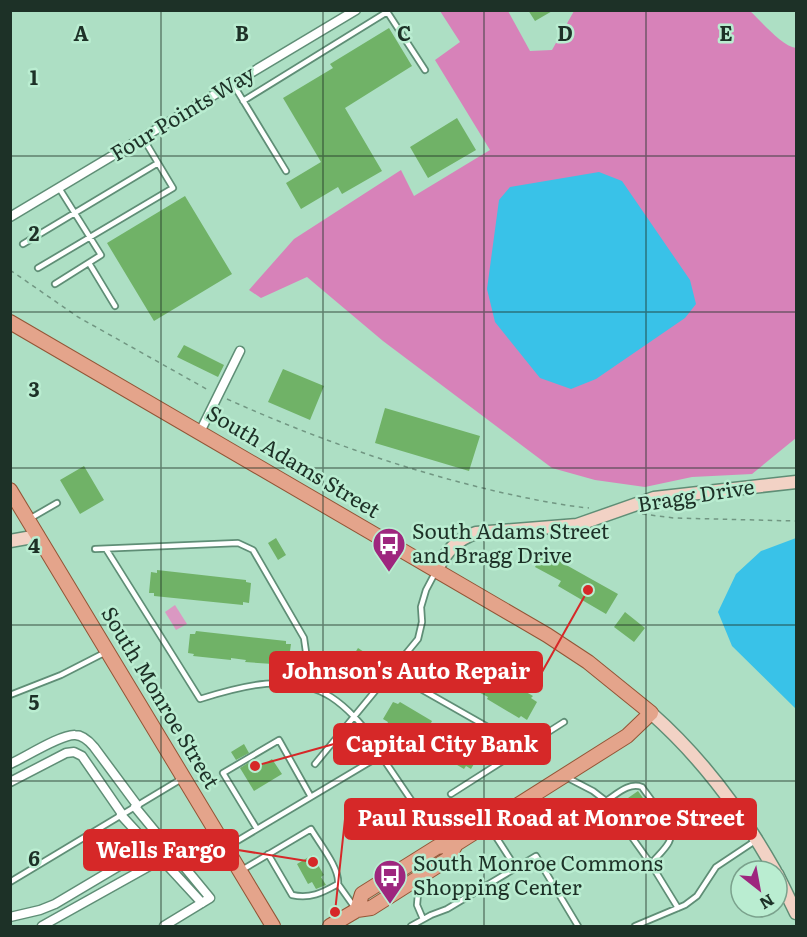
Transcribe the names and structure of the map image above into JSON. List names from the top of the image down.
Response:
{
  "streets": {
    "main road": ["South Adams Street", "South Monroe Street"],
    "street": ["Four Points Way", "Bragg Drive"]
  },
  "crossings": [
    ["South Adams Street", "Bragg Drive"]
  ],
  "places": {
    "bus stop": ["South Adams Street and Bragg Drive", "South Monroe Commons Shopping Center"],
    "other": [
      "Johnson's Auto Repair",
      "Capital City Bank",
      "Wells Fargo",
      "Paul Russell Road at Monroe Street"
    ]
  },
  "north": "bottom right",
  "grid": {
    "columns": [
      "A",
      "B",
      "C",
      "D",
      "E"
    ],
    "rows": [
      "1",
      "2",
      "3",
      "4",
      "5",
      "6"
    ]
  }
}
